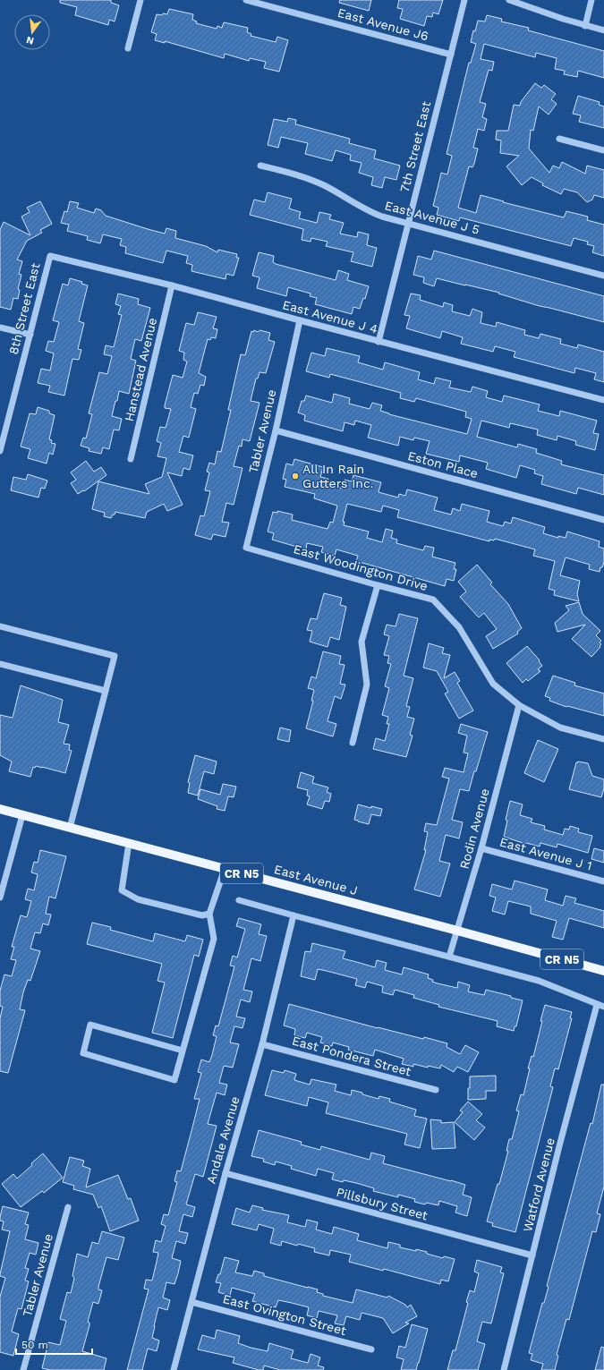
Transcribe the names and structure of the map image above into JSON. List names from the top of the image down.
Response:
{
  "streets": {
    "main road": ["CR N5", "East Avenue J"],
    "street": [
      "East Avenue J6",
      "7th Street East",
      "East Avenue J 5",
      "8th Street East",
      "East Avenue J 4",
      "Hanstead Avenue",
      "Tabler Avenue",
      "Eston Place",
      "East Woodington Drive",
      "Rodin Avenue",
      "East Avenue J 1",
      "East Pondera Street",
      "Andale Avenue",
      "Watford Avenue",
      "Pillsbury Street",
      "East Ovington Street"
    ]
  },
  "crossings": [
    ["East Avenue J6", "7th Street East"],
    ["7th Street East", "East Avenue J 5"],
    ["7th Street East", "East Avenue J 4"],
    ["8th Street East", "East Avenue J 4"],
    ["East Avenue J 4", "Hanstead Avenue"],
    ["East Avenue J 4", "Tabler Avenue"],
    ["Tabler Avenue", "Eston Place"],
    ["Tabler Avenue", "East Woodington Drive"],
    ["East Woodington Drive", "Rodin Avenue"],
    ["Rodin Avenue", "East Avenue J 1"],
    ["Rodin Avenue", "East Avenue J"],
    ["East Pondera Street", "Andale Avenue"],
    ["Andale Avenue", "Pillsbury Street"],
    ["Andale Avenue", "East Ovington Street"],
    ["Watford Avenue", "Pillsbury Street"]
  ],
  "places": ["All In Rain Gutters Inc."],
  "scale_bar": "50 m",
  "north": "bottom"
}
